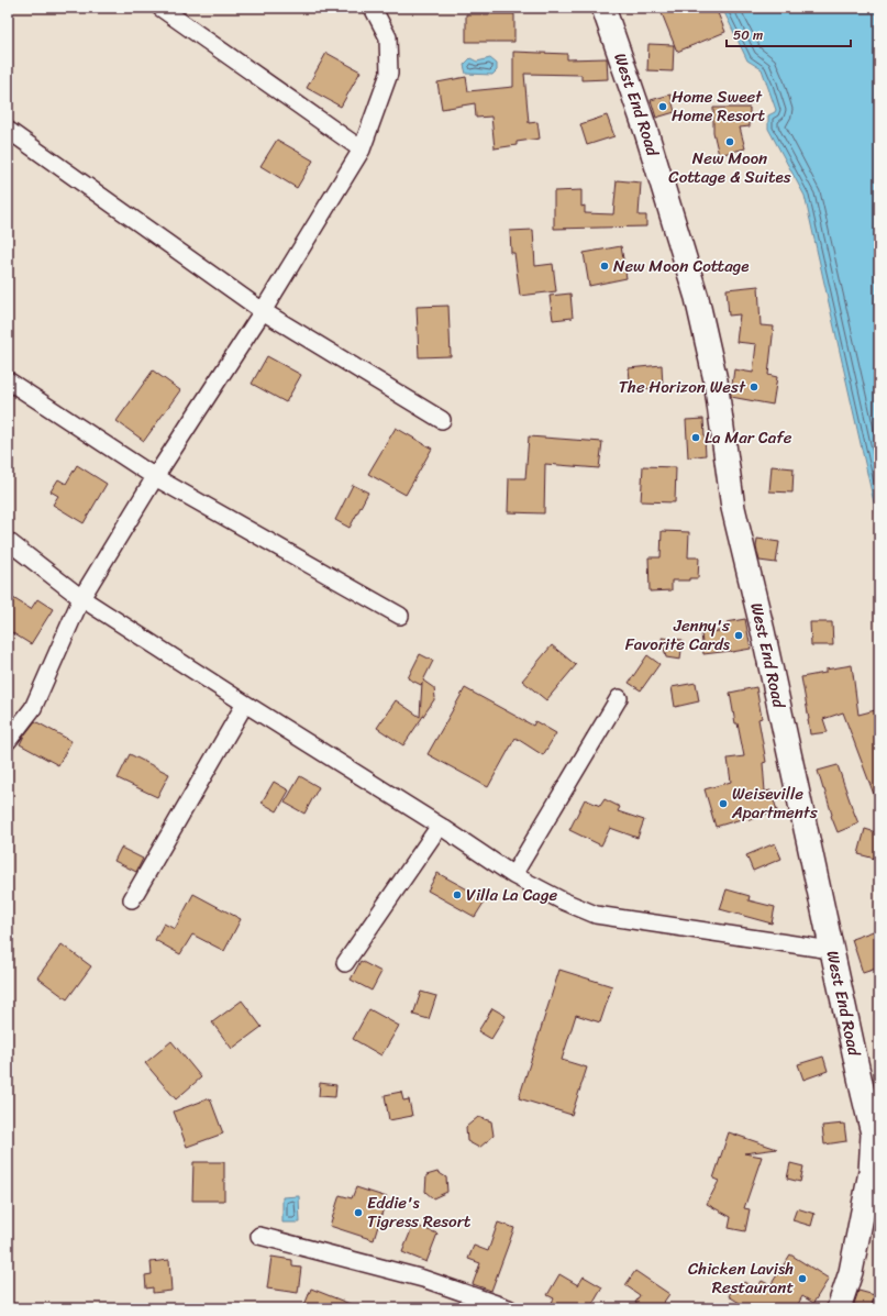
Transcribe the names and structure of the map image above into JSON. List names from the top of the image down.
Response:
{
  "streets": {
    "main road": ["West End Road"]
  },
  "places": [
    "Home Sweet Home Resort",
    "New Moon Cottage & Suites",
    "New Moon Cottage",
    "The Horizon West",
    "La Mar Cafe",
    "Jenny's Favorite Cards",
    "Weiseville Apartments",
    "Villa La Cage",
    "Eddie's Tigress Resort",
    "Chicken Lavish Restaurant"
  ],
  "scale_bar": "50 m"
}
